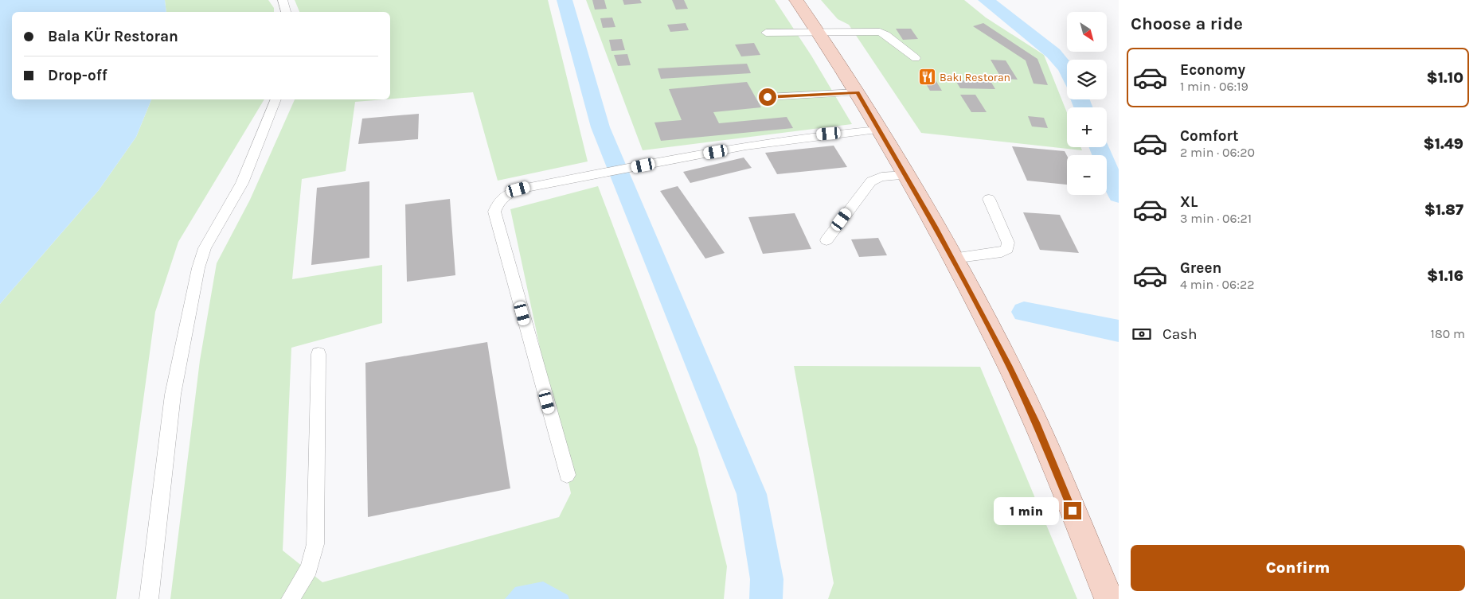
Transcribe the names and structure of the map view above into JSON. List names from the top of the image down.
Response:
{
  "places": {
    "restaurant": ["Bakı Restoran"]
  },
  "north": "bottom right",
  "page": {
    "heading": "Choose a ride",
    "map_buttons": ["+", "−"],
    "banner": ["Bala KÜr Restoran", "Drop-off"],
    "list": [
      {
        "name": "Economy",
        "note": "1 min · 06:19",
        "value": "$1.10"
      },
      {
        "name": "Comfort",
        "note": "2 min · 06:20",
        "value": "$1.49"
      },
      {
        "name": "XL",
        "note": "3 min · 06:21",
        "value": "$1.87"
      },
      {
        "name": "Green",
        "note": "4 min · 06:22",
        "value": "$1.16"
      }
    ],
    "pay": ["Cash", "180 m"],
    "bubble": "1 min",
    "buttons": "Confirm"
  }
}
